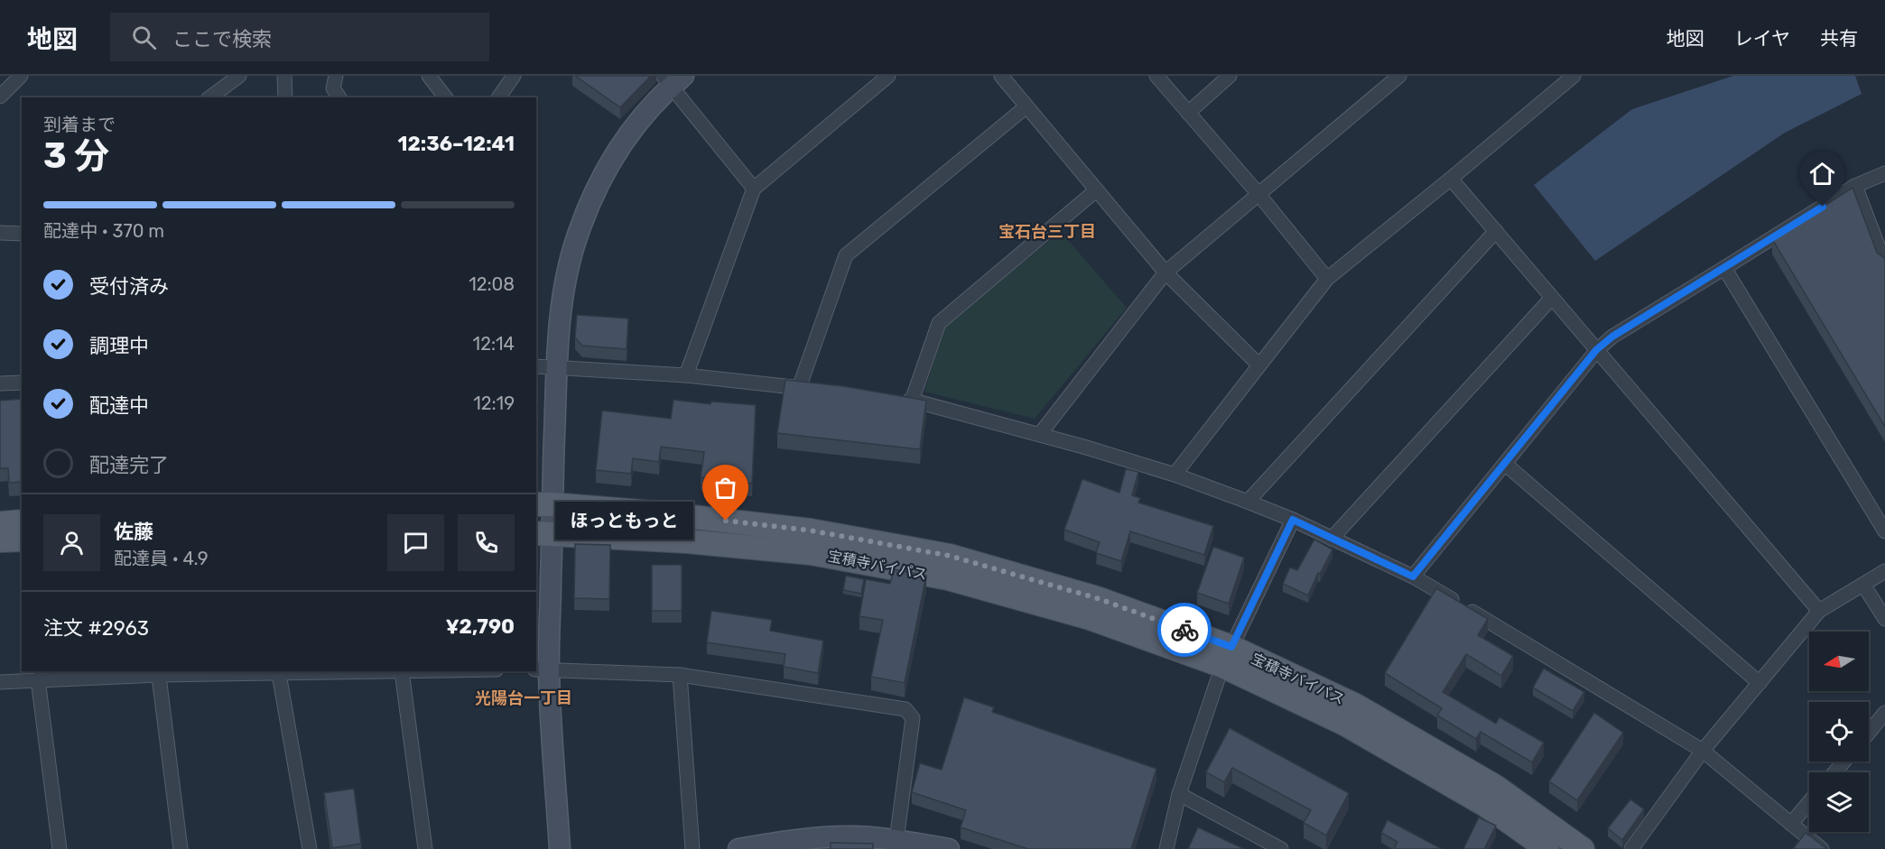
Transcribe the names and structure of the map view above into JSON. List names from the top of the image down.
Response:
{
  "streets": {
    "main road": ["宝積寺バイパス"]
  },
  "districts": ["宝石台三丁目", "光陽台一丁目"],
  "places": ["ほっともっと"],
  "north": "left",
  "page": {
    "header": "地図",
    "search": "ここで検索",
    "nav": ["地図", "レイヤ", "共有"],
    "heading": ["3 分", "到着まで", "12:36–12:41"],
    "panel": [
      "佐藤",
      "配達員 · 4.9",
      "注文 #2963",
      "¥2,790"
    ],
    "bar": "配達中 · 370 m",
    "list": [
      ["受付済み", "12:08"],
      ["調理中", "12:14"],
      ["配達中", "12:19"],
      "配達完了"
    ],
    "bubble": "ほっともっと"
  }
}
